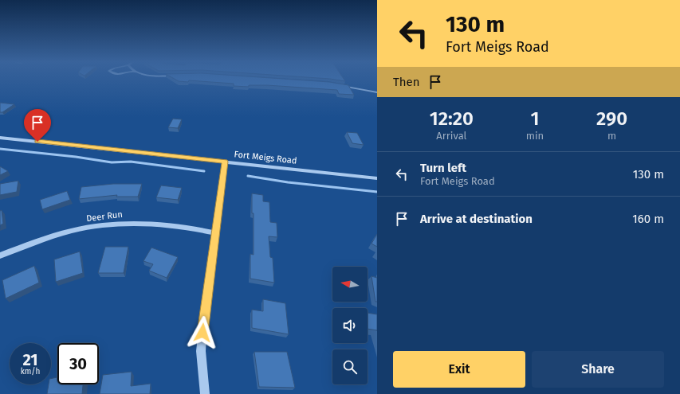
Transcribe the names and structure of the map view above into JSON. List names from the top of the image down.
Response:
{
  "streets": {
    "street": ["Fort Meigs Road", "Deer Run"]
  },
  "north": "left",
  "page": {
    "turn": ["130 m", "Fort Meigs Road"],
    "then": "Then",
    "eta": [
      "12:20",
      "Arrival",
      "1",
      "min",
      "290",
      "m"
    ],
    "list": [
      {
        "name": "Turn left",
        "note": "Fort Meigs Road",
        "value": "130 m"
      },
      {
        "name": "Arrive at destination",
        "value": "160 m"
      }
    ],
    "speed": "21 km/h",
    "limit": "30",
    "buttons": ["Exit", "Share"]
  }
}
